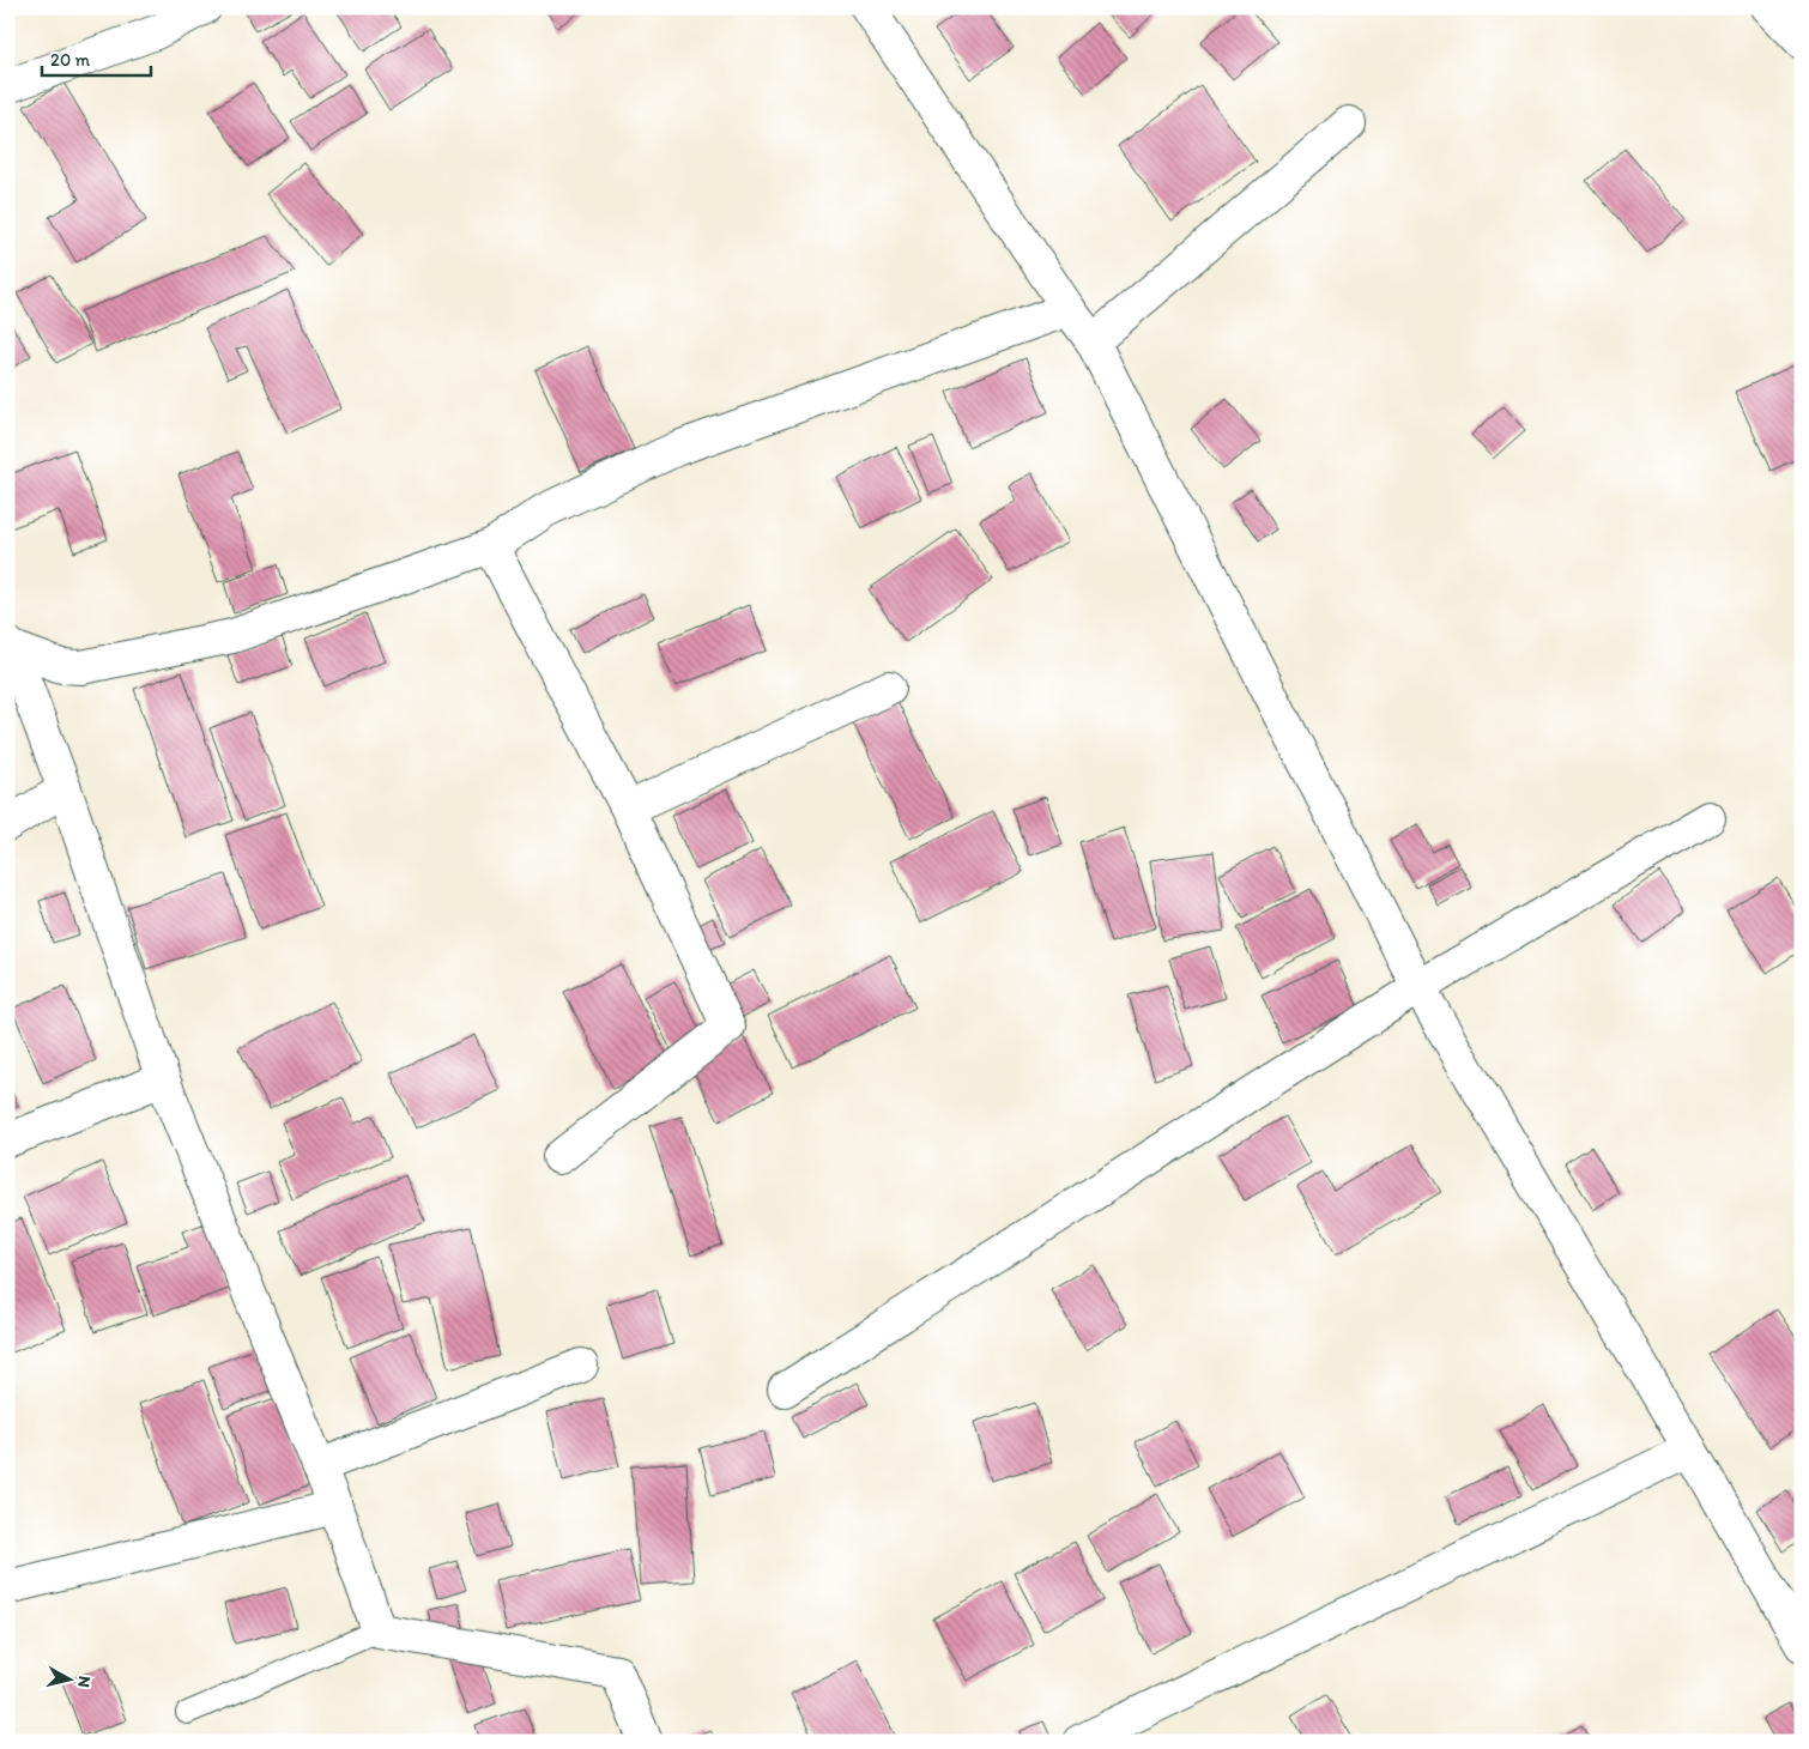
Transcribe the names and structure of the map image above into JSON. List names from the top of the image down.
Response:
{
  "scale_bar": "20 m",
  "north": "right"
}
